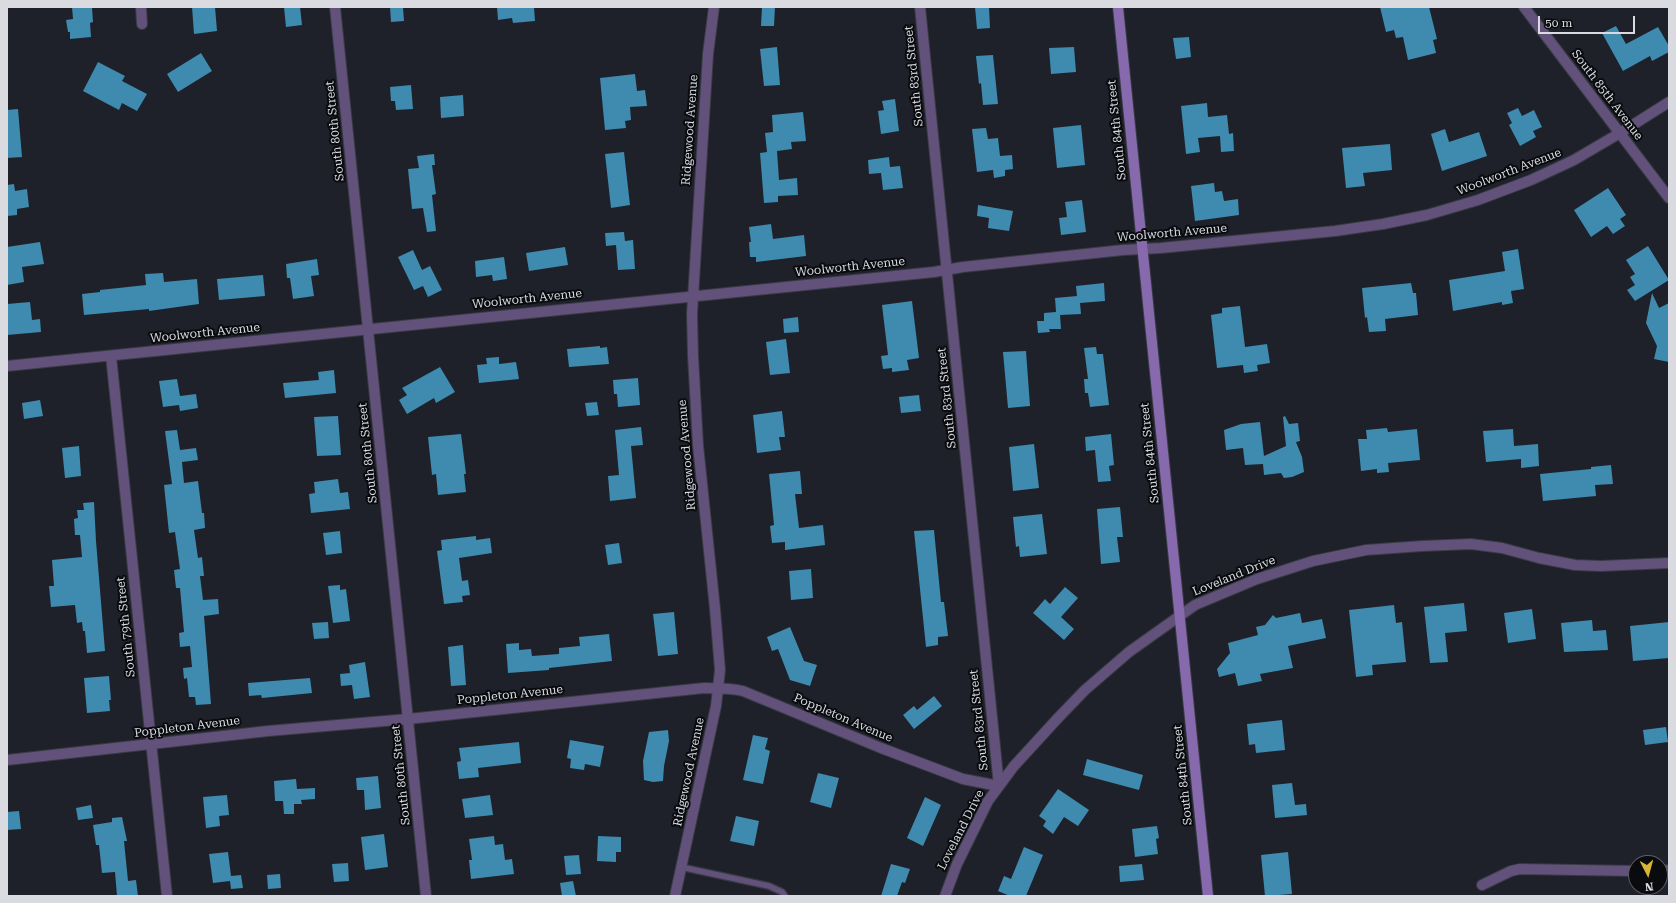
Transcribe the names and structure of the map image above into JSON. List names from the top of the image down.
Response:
{
  "streets": {
    "main road": ["South 84th Street"],
    "street": [
      "South 83rd Street",
      "South 85th Avenue",
      "Ridgewood Avenue",
      "South 80th Street",
      "Woolworth Avenue",
      "Loveland Drive",
      "South 79th Street",
      "Poppleton Avenue"
    ]
  },
  "crossings": [
    ["South 83rd Street", "Woolworth Avenue"],
    ["South 83rd Street", "Loveland Drive"],
    ["South 83rd Street", "Poppleton Avenue"],
    ["South 85th Avenue", "Woolworth Avenue"],
    ["Ridgewood Avenue", "Woolworth Avenue"],
    ["Ridgewood Avenue", "Poppleton Avenue"],
    ["South 84th Street", "Woolworth Avenue"],
    ["South 84th Street", "Loveland Drive"],
    ["South 80th Street", "Woolworth Avenue"],
    ["South 80th Street", "Poppleton Avenue"],
    ["Woolworth Avenue", "South 79th Street"],
    ["Loveland Drive", "Poppleton Avenue"],
    ["South 79th Street", "Poppleton Avenue"]
  ],
  "scale_bar": "50 m",
  "north": "bottom"
}
